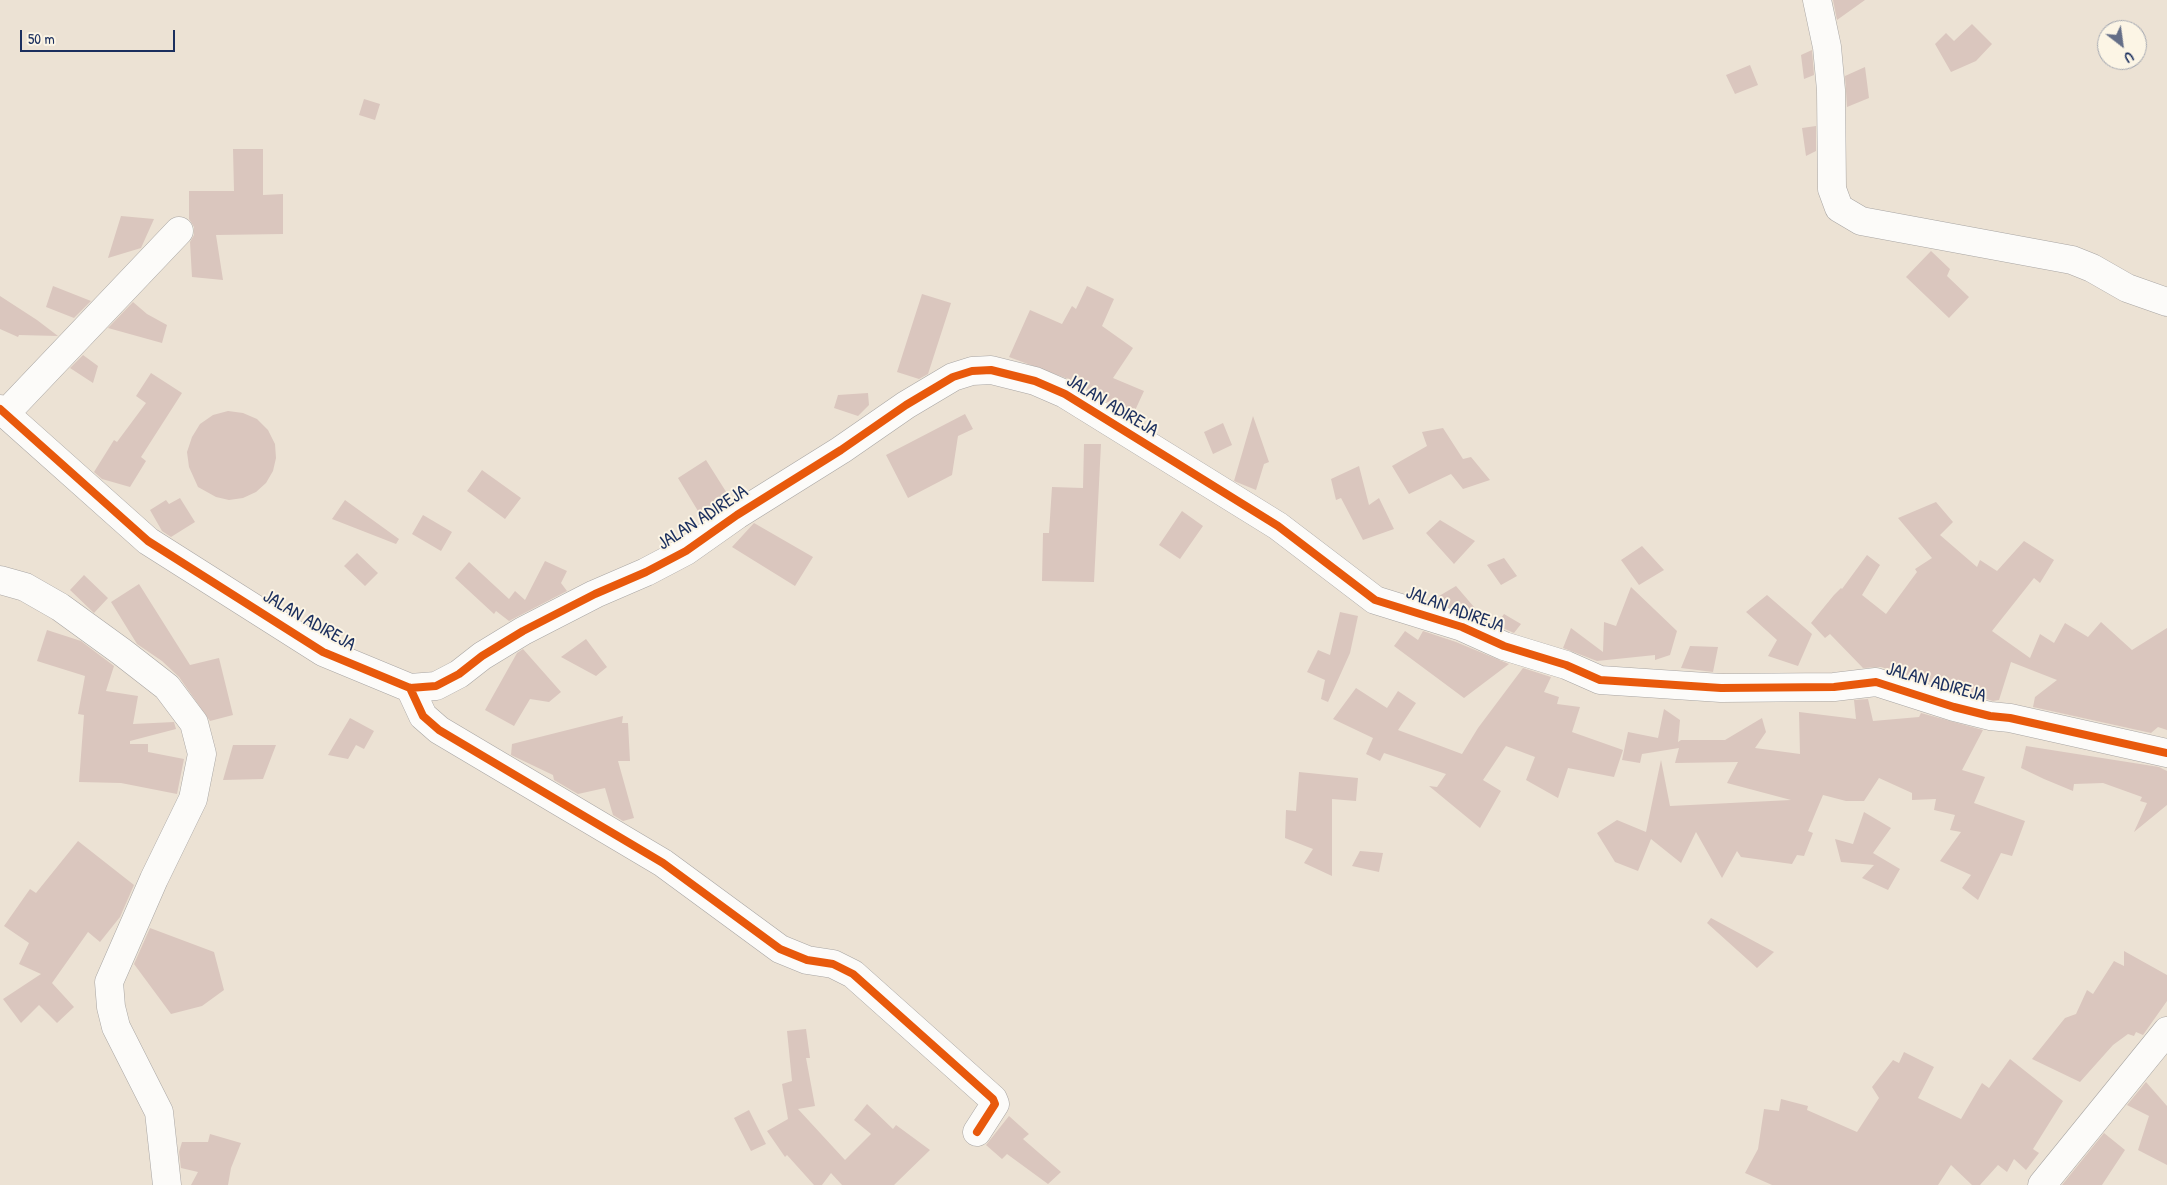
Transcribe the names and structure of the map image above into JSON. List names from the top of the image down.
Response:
{
  "streets": {
    "street": ["JALAN ADIREJA"]
  },
  "scale_bar": "50 m",
  "north": "bottom right"
}
